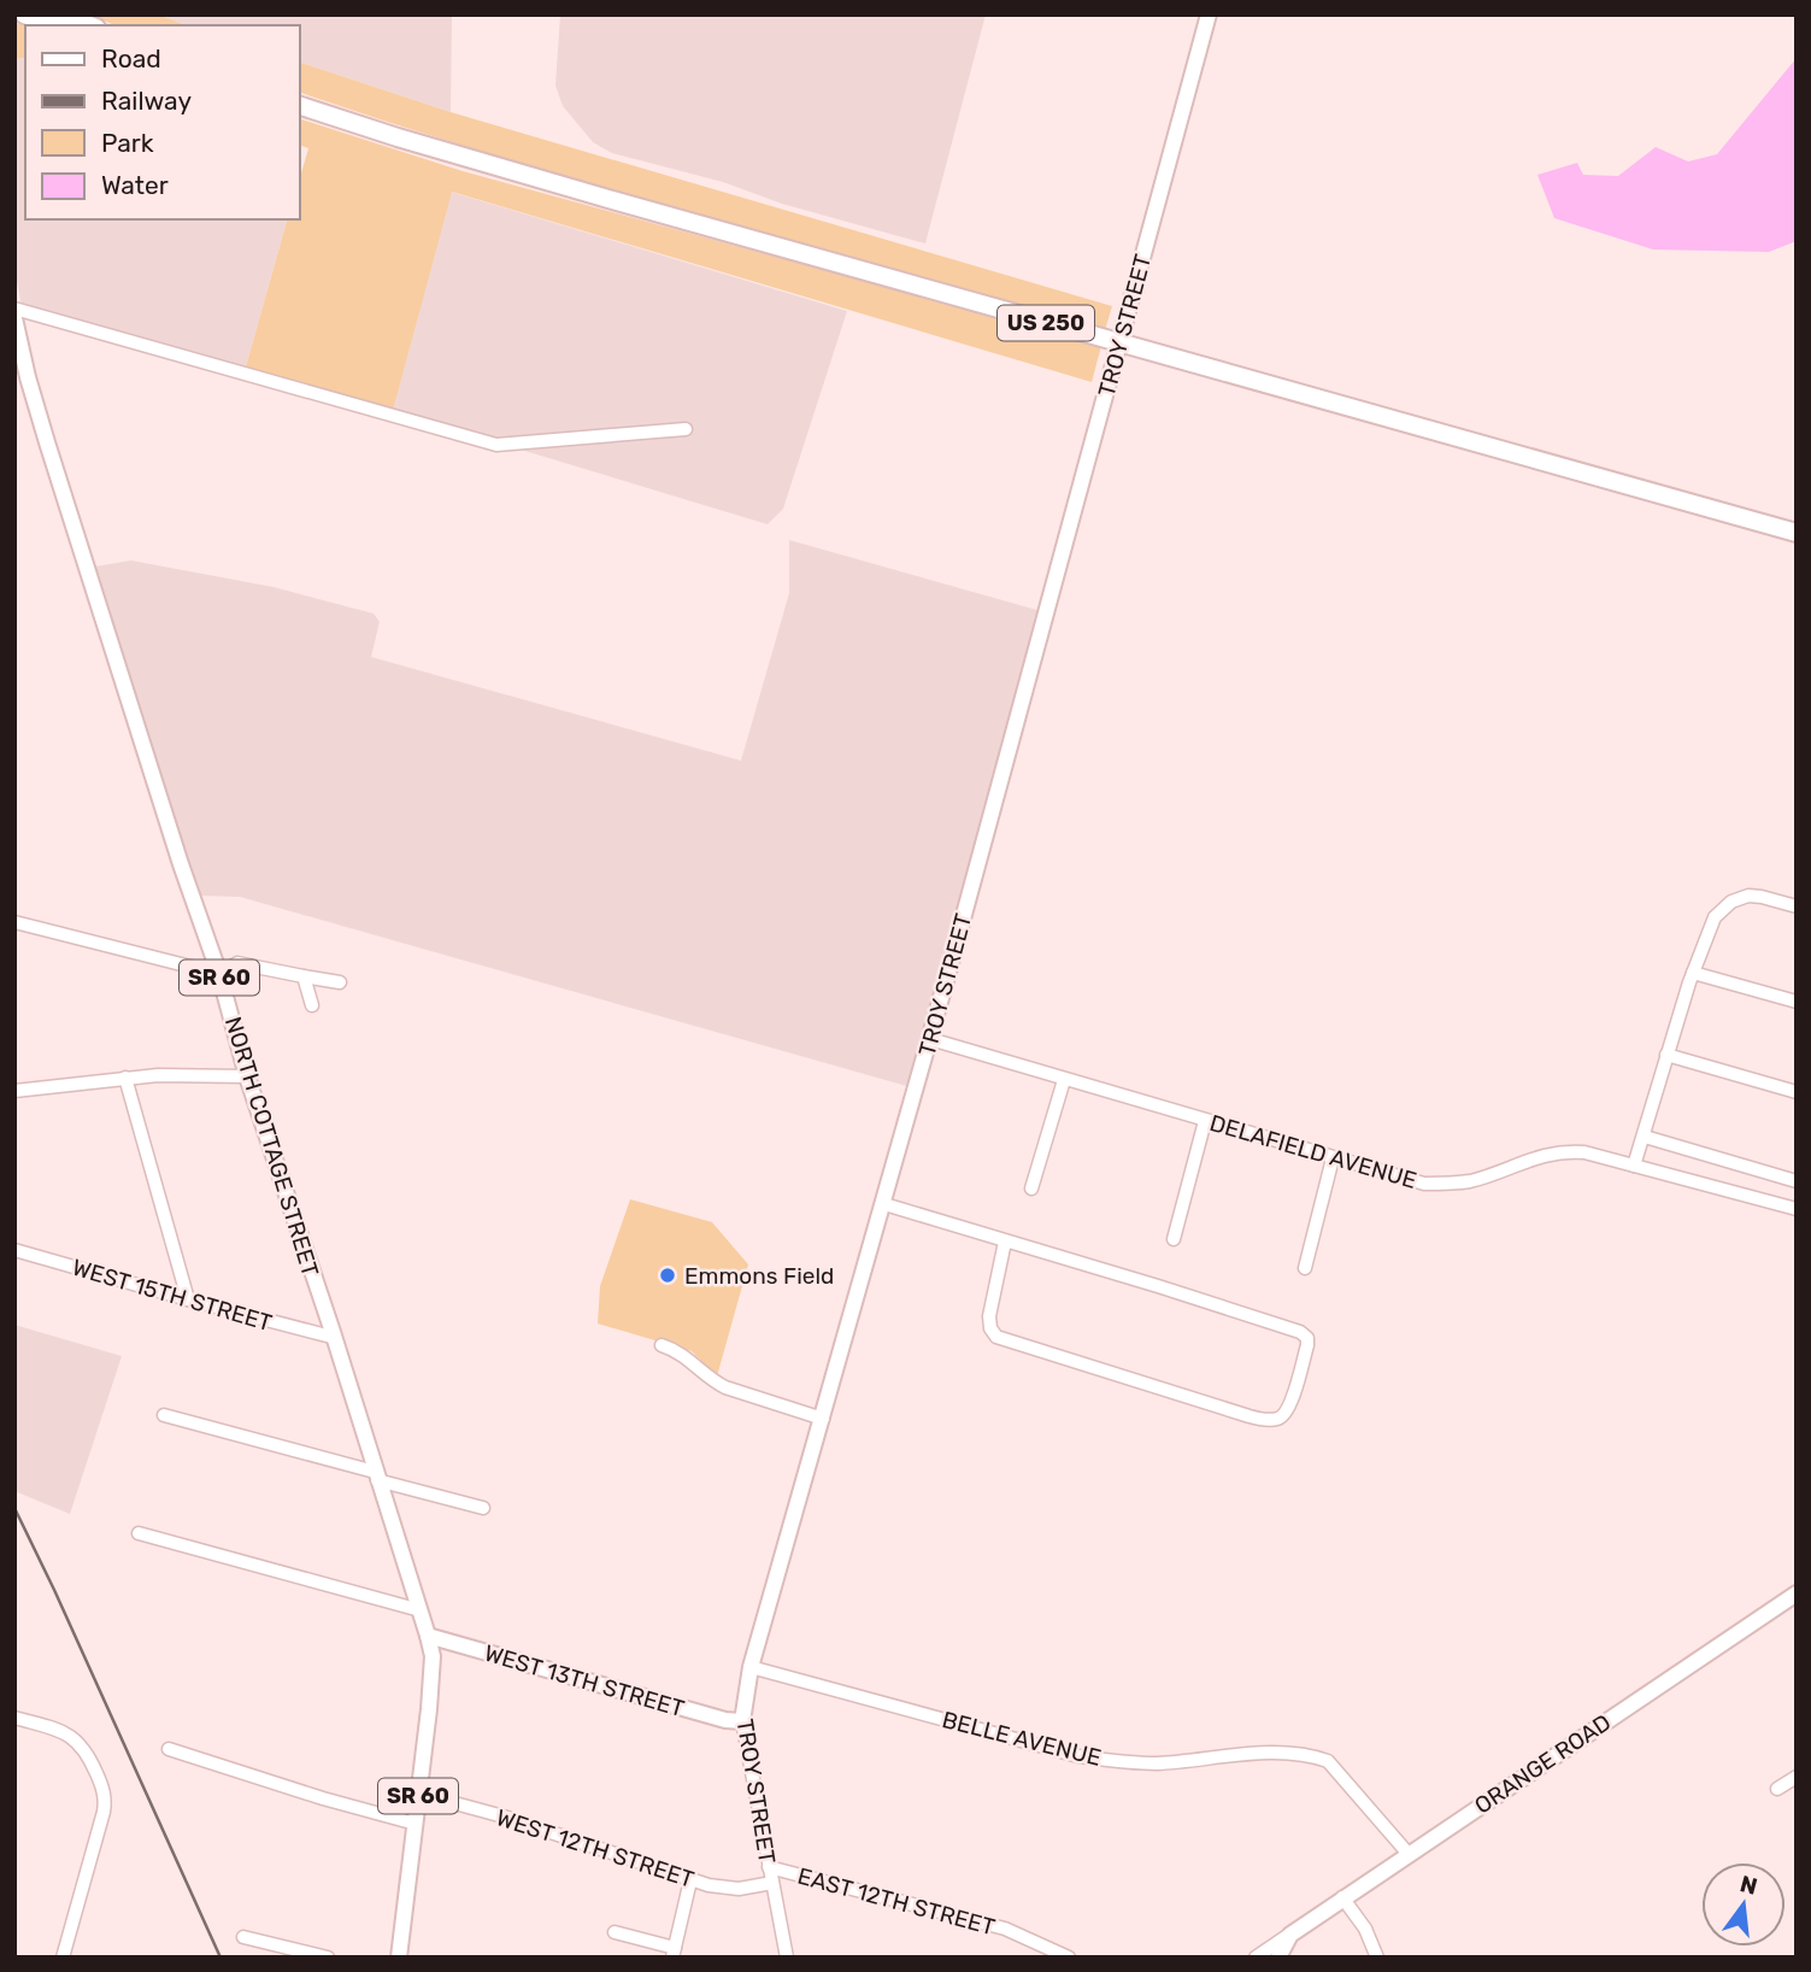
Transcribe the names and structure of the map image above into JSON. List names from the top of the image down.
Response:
{
  "streets": {
    "highway": ["US 250"],
    "main road": [
      "TROY STREET",
      "SR 60",
      "NORTH COTTAGE STREET",
      "WEST 13TH STREET",
      "ORANGE ROAD"
    ],
    "street": [
      "DELAFIELD AVENUE",
      "WEST 15TH STREET",
      "BELLE AVENUE",
      "WEST 12TH STREET",
      "EAST 12TH STREET"
    ]
  },
  "crossings": [
    ["US 250", "TROY STREET"],
    ["TROY STREET", "DELAFIELD AVENUE"],
    ["TROY STREET", "WEST 13TH STREET"],
    ["TROY STREET", "BELLE AVENUE"],
    ["TROY STREET", "WEST 12TH STREET"],
    ["TROY STREET", "EAST 12TH STREET"],
    ["SR 60", "NORTH COTTAGE STREET"],
    ["SR 60", "WEST 13TH STREET"],
    ["SR 60", "WEST 12TH STREET"],
    ["NORTH COTTAGE STREET", "WEST 15TH STREET"],
    ["NORTH COTTAGE STREET", "WEST 13TH STREET"],
    ["BELLE AVENUE", "ORANGE ROAD"]
  ],
  "places": ["Emmons Field"],
  "legend": [
    "Road",
    "Railway",
    "Park",
    "Water"
  ],
  "north": "top"
}
